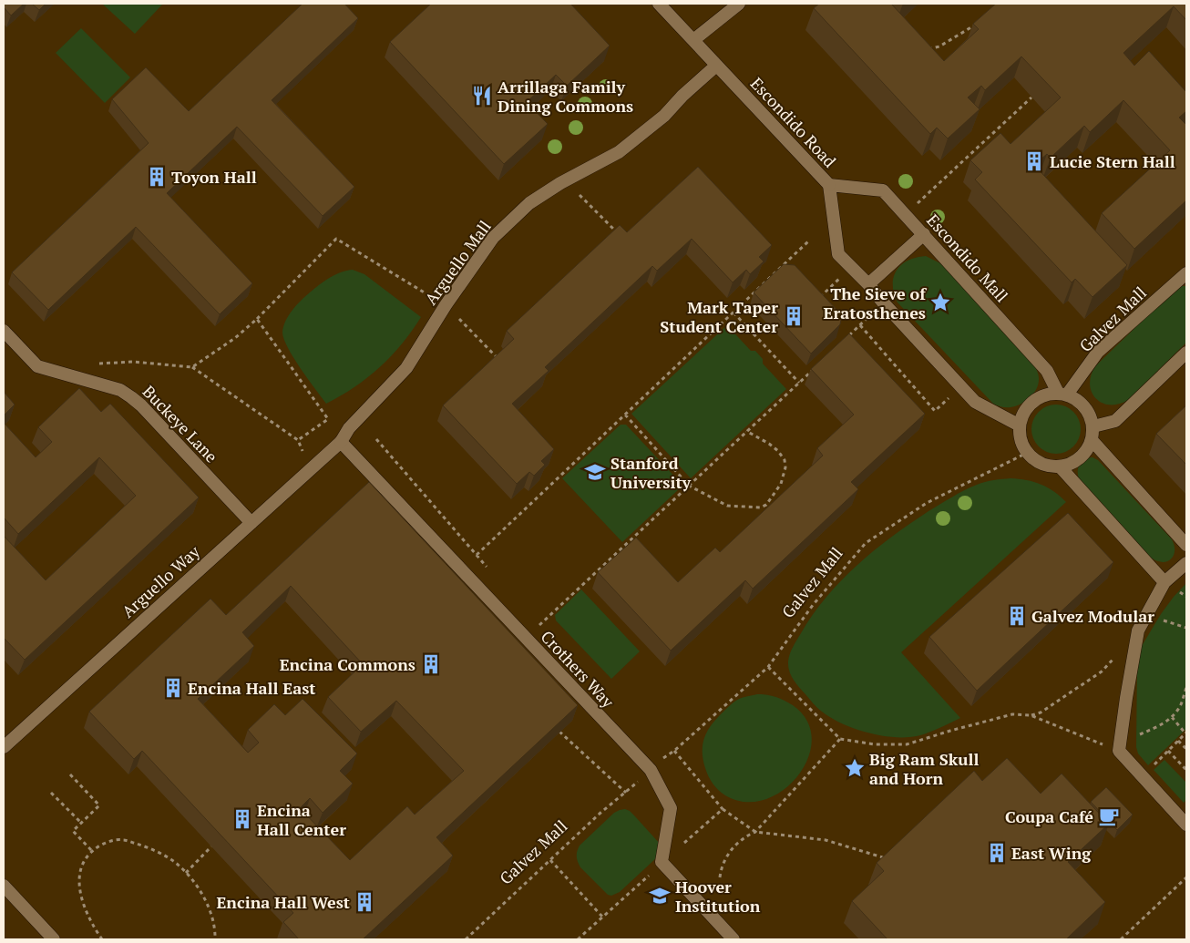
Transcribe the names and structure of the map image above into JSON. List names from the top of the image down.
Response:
{
  "streets": {
    "street": [
      "Escondido Road",
      "Escondido Mall",
      "Arguello Mall",
      "Galvez Mall",
      "Buckeye Lane",
      "Arguello Way",
      "Crothers Way"
    ]
  },
  "crossings": [
    ["Escondido Road", "Escondido Mall"],
    ["Escondido Road", "Arguello Mall"],
    ["Escondido Mall", "Galvez Mall"],
    ["Arguello Mall", "Arguello Way"],
    ["Arguello Mall", "Crothers Way"],
    ["Galvez Mall", "Crothers Way"],
    ["Buckeye Lane", "Arguello Way"],
    ["Arguello Way", "Crothers Way"]
  ],
  "places": {
    "restaurant": ["Arrillaga Family Dining Commons"],
    "building": [
      "Lucie Stern Hall",
      "Toyon Hall",
      "Mark Taper Student Center",
      "Galvez Modular",
      "Encina Commons",
      "Encina Hall East",
      "Encina Hall Center",
      "East Wing",
      "Encina Hall West"
    ],
    "place": ["The Sieve of Eratosthenes", "Big Ram Skull and Horn"],
    "school or university": ["Stanford University", "Hoover Institution"],
    "cafe": ["Coupa Café"]
  }
}
